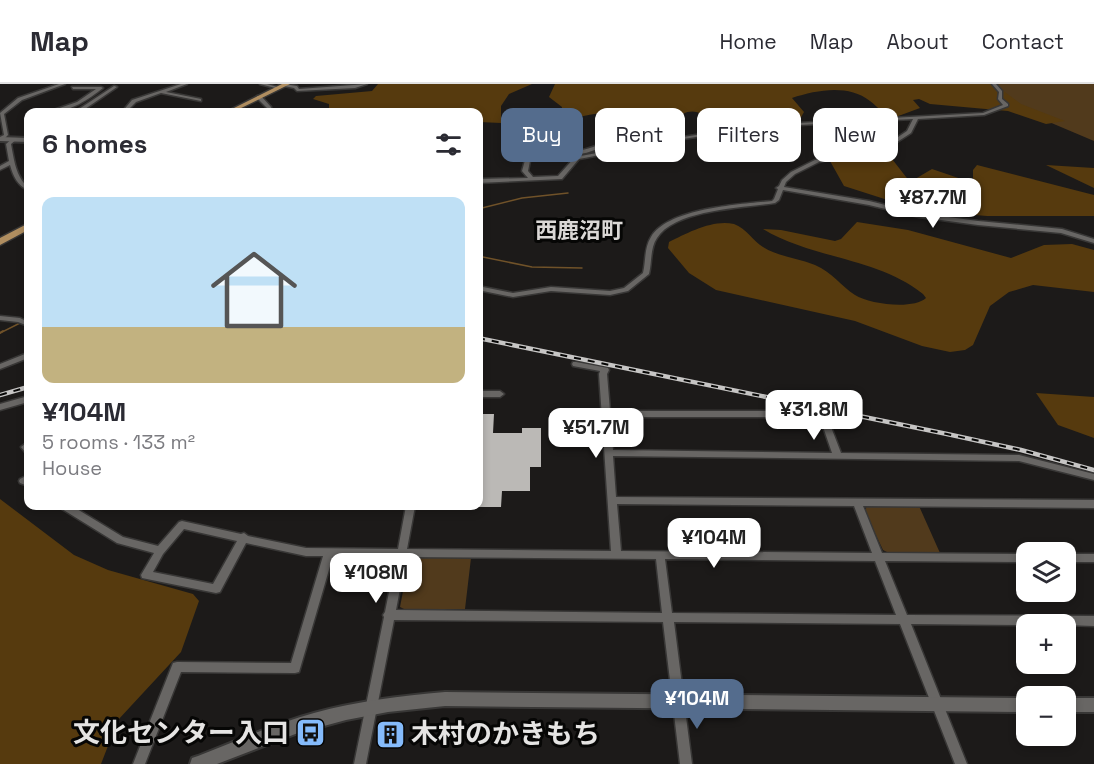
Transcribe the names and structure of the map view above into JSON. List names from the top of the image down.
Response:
{
  "districts": ["西鹿沼町"],
  "places": {
    "bus stop": ["文化センター入口"],
    "building": ["木村のかきもち"]
  },
  "page": {
    "header": "Map",
    "nav": [
      "Home",
      "Map",
      "About",
      "Contact"
    ],
    "chip": [
      "Buy",
      "Rent",
      "Filters",
      "New"
    ],
    "heading": "6 homes",
    "price": [
      "¥87.7M",
      "¥31.8M",
      "¥51.7M",
      "¥104M",
      "¥108M",
      "¥104M"
    ],
    "list": [
      {
        "name": "¥104M",
        "note": "5 rooms · 133 m² · House"
      }
    ],
    "map_buttons": ["+", "−"]
  }
}
